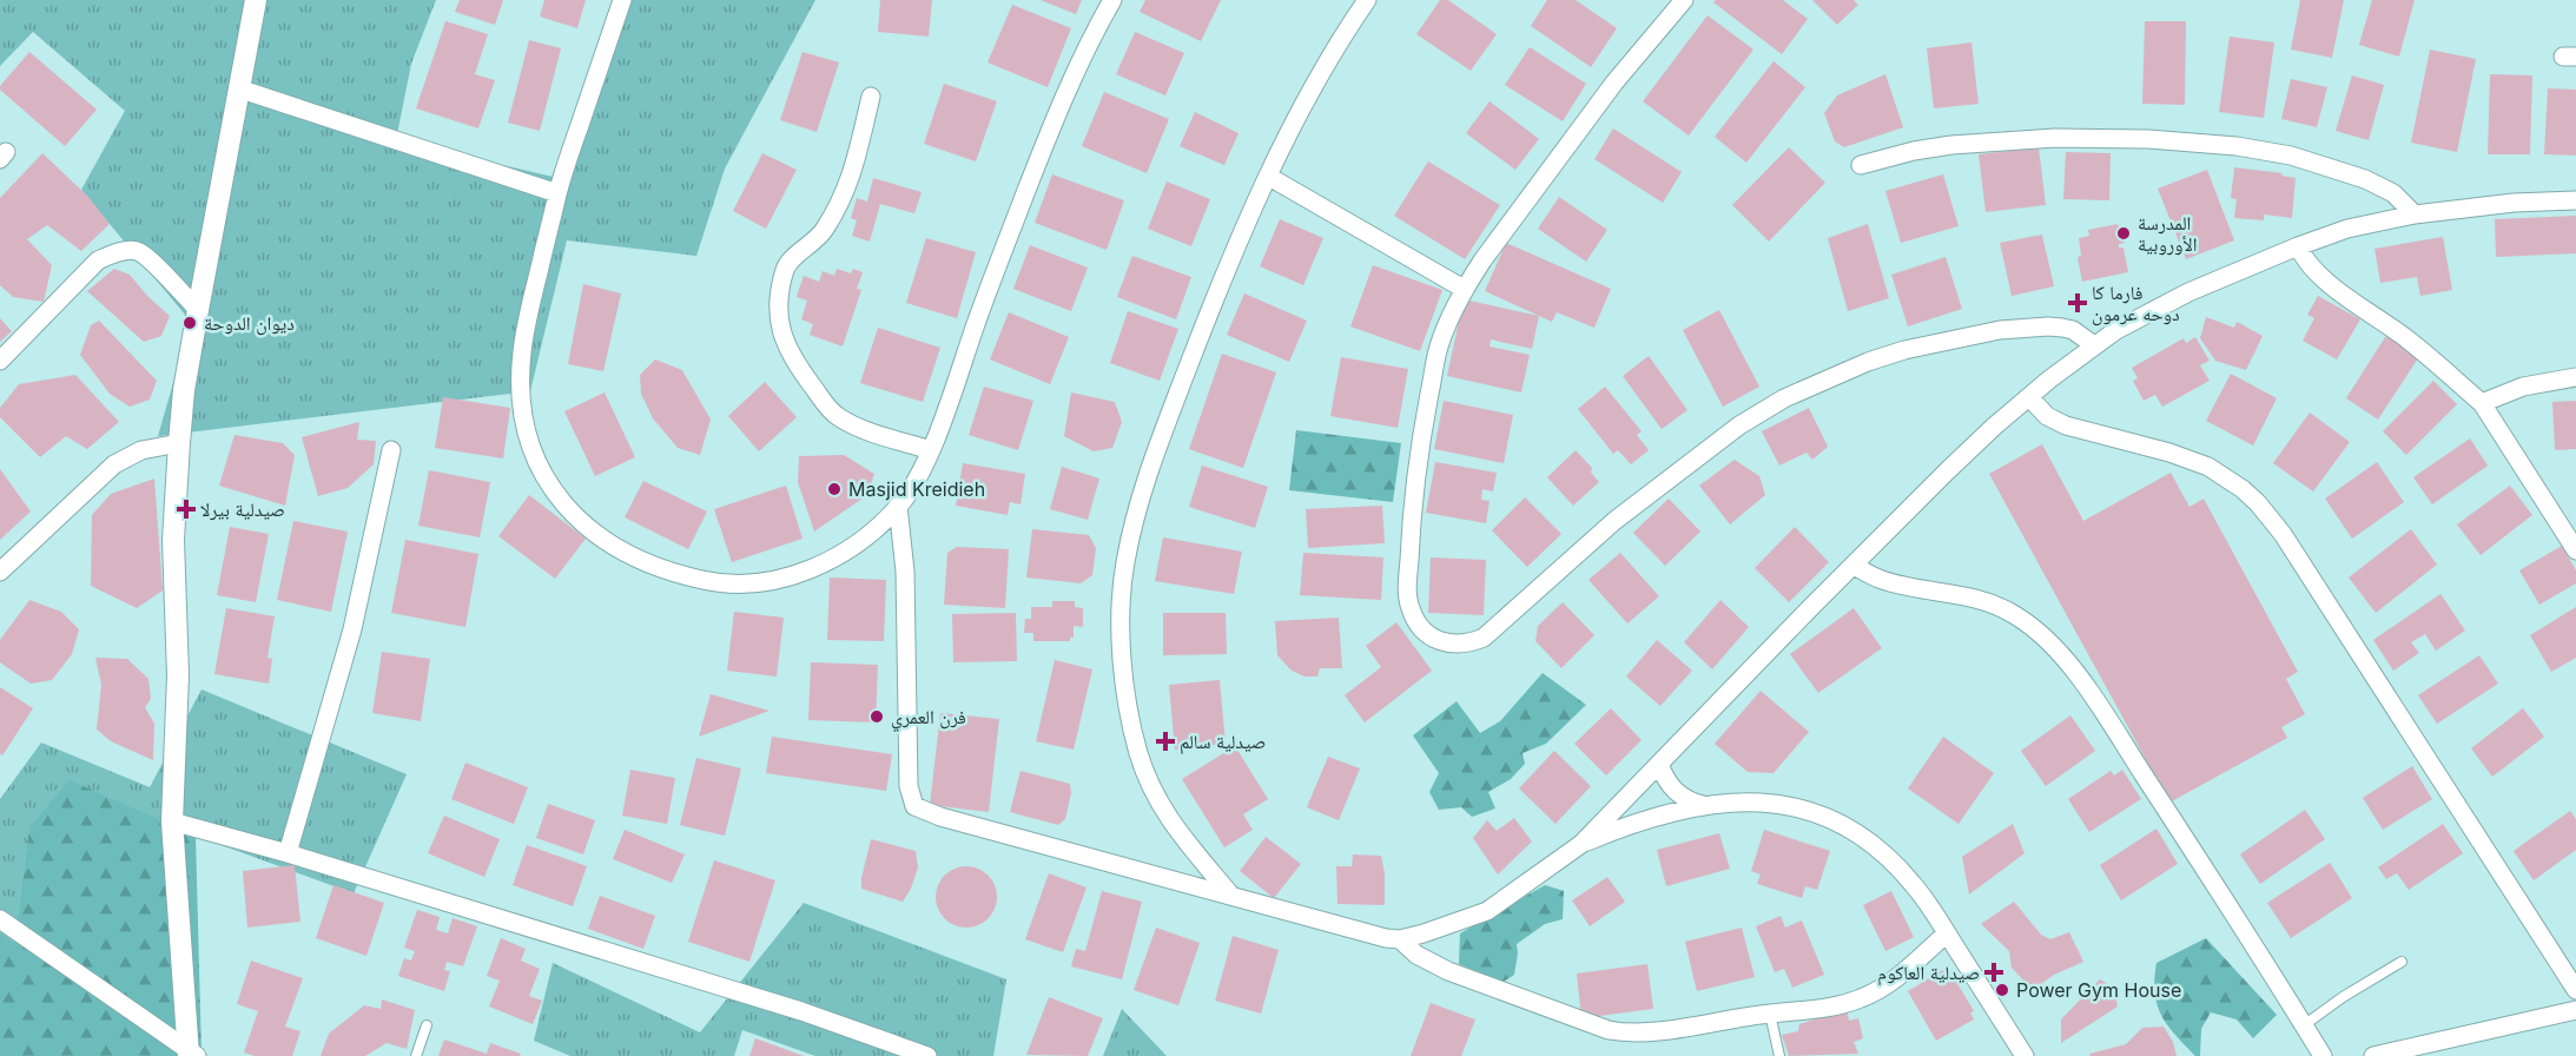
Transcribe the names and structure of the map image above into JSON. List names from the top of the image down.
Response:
{
  "places": {
    "other": [
      "المدرسة الأوروبية",
      "ديوان الدوحة",
      "Masjid Kreidieh",
      "فرن العمري",
      "Power Gym House"
    ],
    "health": [
      "فارما كا دوحه عرمون",
      "صيدلية بيرلا",
      "صيدلية سالم",
      "صيدلية العاكوم"
    ]
  }
}
